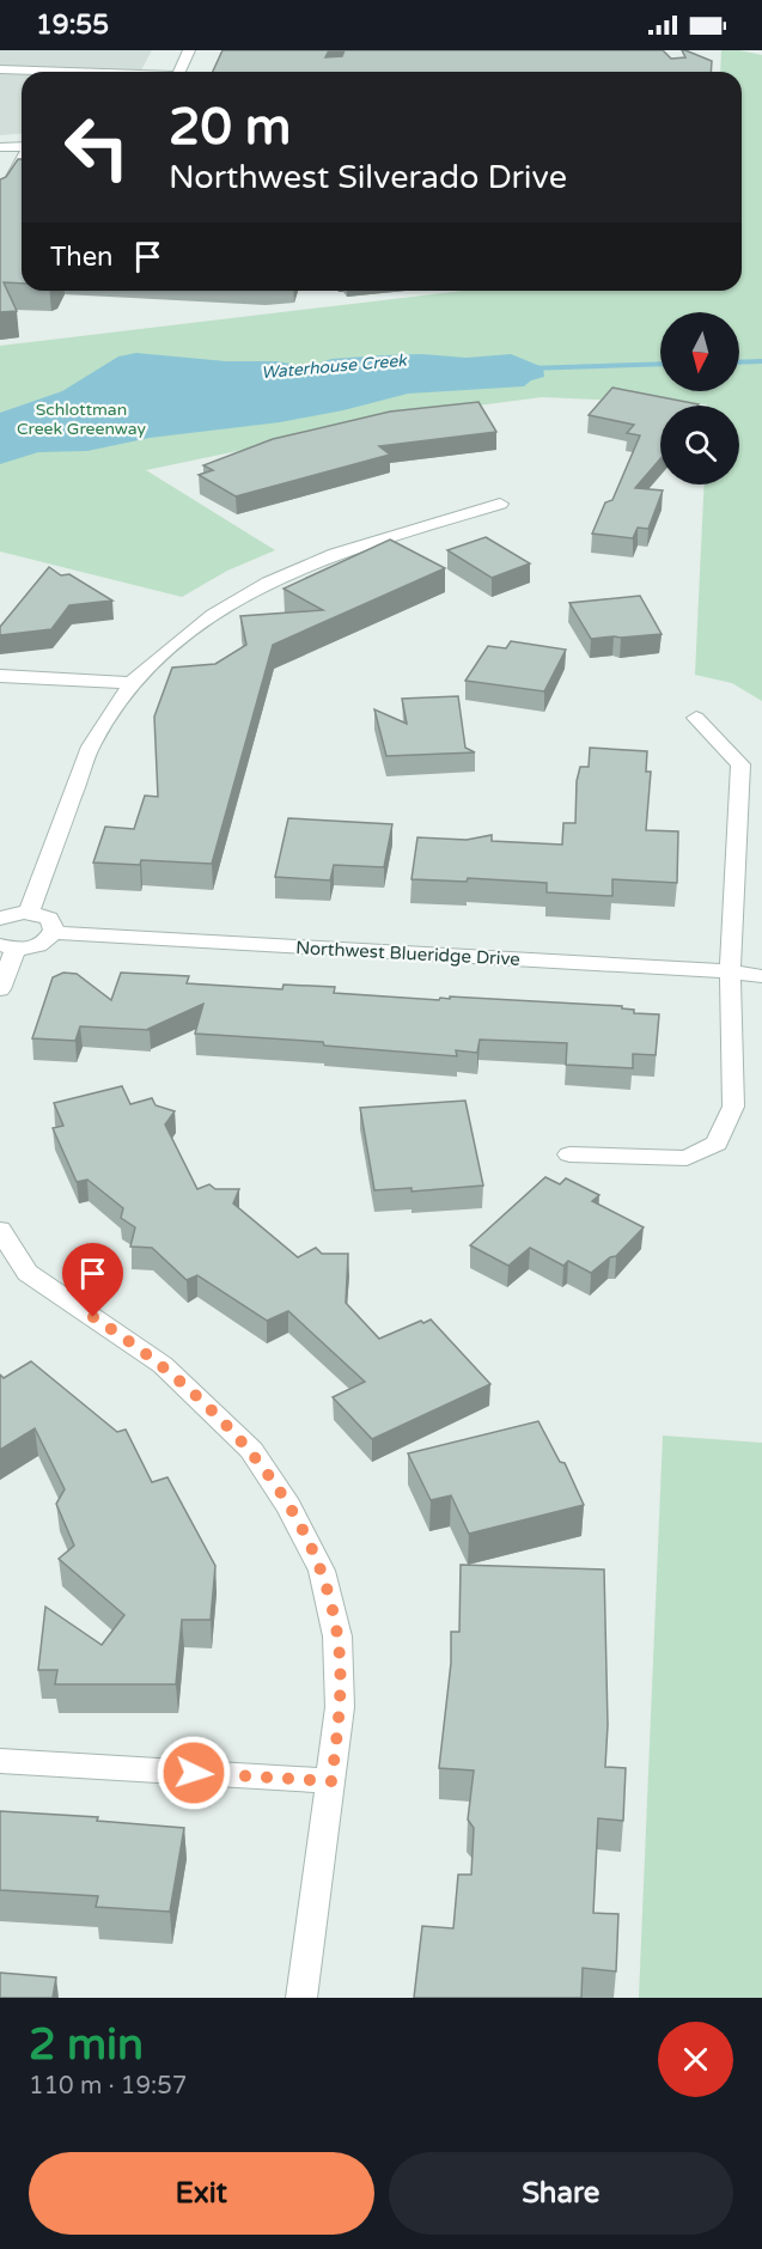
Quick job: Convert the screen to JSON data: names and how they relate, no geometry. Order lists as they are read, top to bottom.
{
  "streets": {
    "street": ["Northwest Blueridge Drive"]
  },
  "water": ["Waterhouse Creek"],
  "parks": ["Schlottman Creek Greenway"],
  "north": "bottom",
  "page": {
    "status": "19:55",
    "turn": ["20 m", "Northwest Silverado Drive"],
    "then": "Then",
    "heading": ["2 min", "110 m · 19:57"],
    "buttons": ["Exit", "Share"]
  }
}
